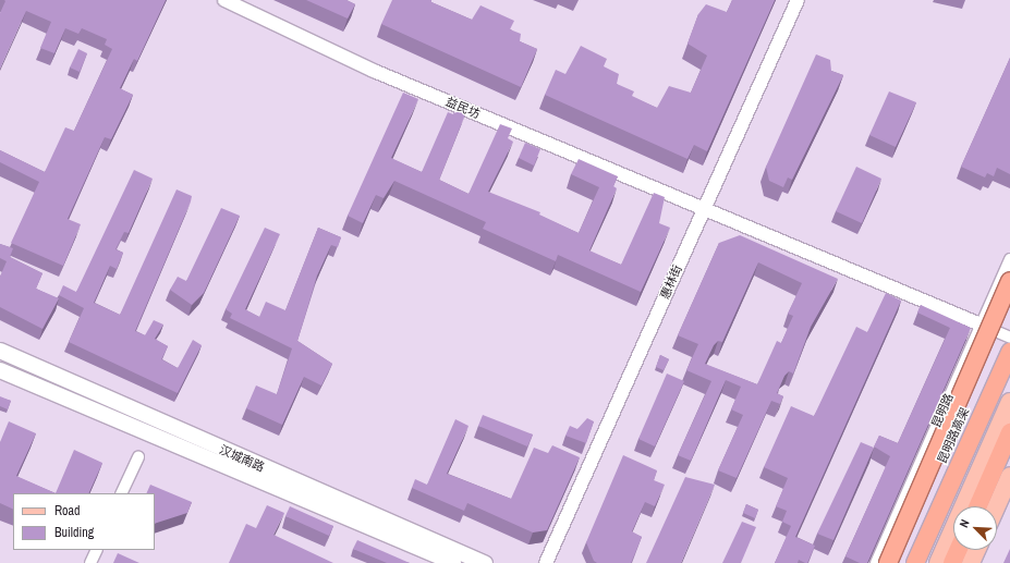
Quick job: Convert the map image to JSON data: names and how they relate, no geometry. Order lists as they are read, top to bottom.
{
  "streets": {
    "highway": ["昆明路高架"],
    "main road": ["汉城南路"],
    "street": ["益民坊", "惠林街", "昆明路"]
  },
  "crossings": [
    ["益民坊", "惠林街"],
    ["益民坊", "昆明路"]
  ],
  "legend": ["Road", "Building"],
  "north": "top left"
}
